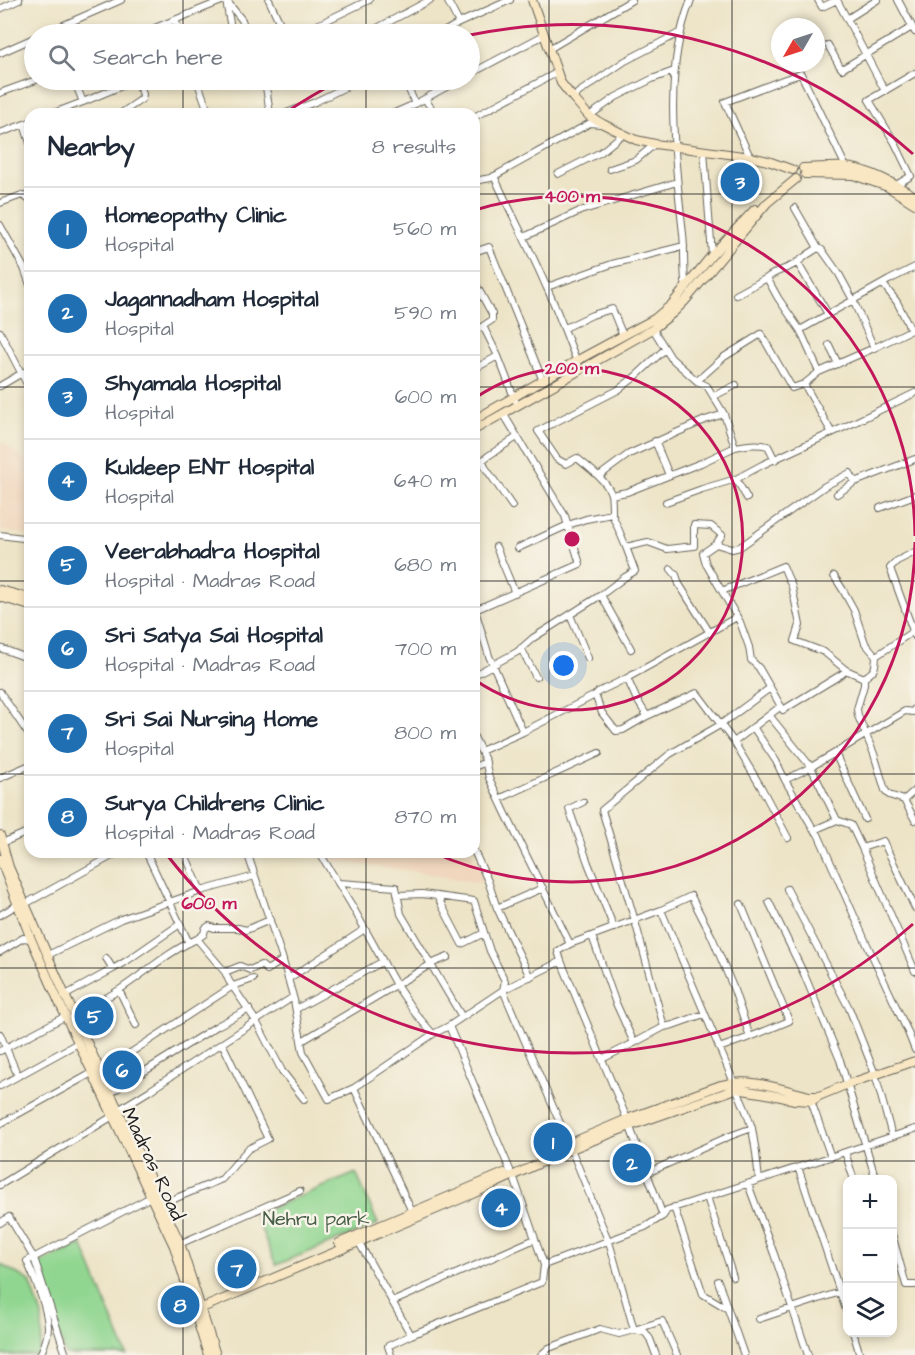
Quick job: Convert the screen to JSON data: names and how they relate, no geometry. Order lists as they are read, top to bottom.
{
  "streets": {
    "main road": ["Madras Road"]
  },
  "parks": ["Nehru park"],
  "north": "bottom left",
  "page": {
    "search": "Search here",
    "heading": ["Nearby", "8 results"],
    "pins": [
      "3",
      "5",
      "6",
      "1",
      "2",
      "4",
      "7",
      "8"
    ],
    "list": [
      {
        "mark": "1",
        "name": "Homeopathy Clinic",
        "note": "Hospital",
        "value": "560 m"
      },
      {
        "mark": "2",
        "name": "Jagannadham Hospital",
        "note": "Hospital",
        "value": "590 m"
      },
      {
        "mark": "3",
        "name": "Shyamala Hospital",
        "note": "Hospital",
        "value": "600 m"
      },
      {
        "mark": "4",
        "name": "Kuldeep ENT Hospital",
        "note": "Hospital",
        "value": "640 m"
      },
      {
        "mark": "5",
        "name": "Veerabhadra Hospital",
        "note": "Hospital · Madras Road",
        "value": "680 m"
      },
      {
        "mark": "6",
        "name": "Sri Satya Sai Hospital",
        "note": "Hospital · Madras Road",
        "value": "700 m"
      },
      {
        "mark": "7",
        "name": "Sri Sai Nursing Home",
        "note": "Hospital",
        "value": "800 m"
      },
      {
        "mark": "8",
        "name": "Surya Childrens Clinic",
        "note": "Hospital · Madras Road",
        "value": "870 m"
      }
    ],
    "map_buttons": ["+", "−"]
  },
  "rings": ["400 m", "200 m", "600 m"]
}
